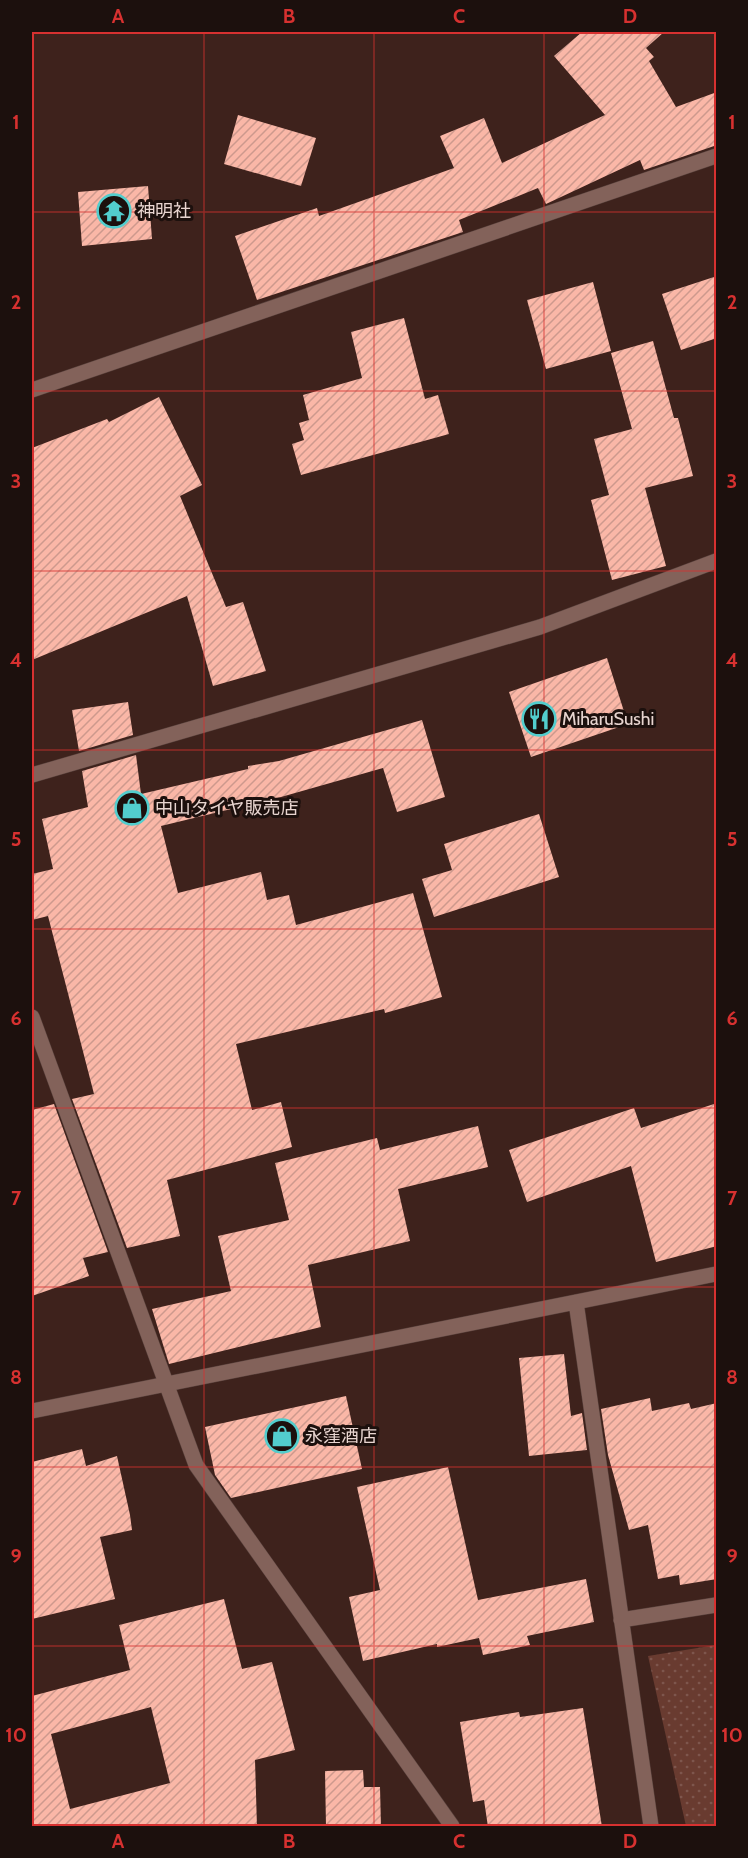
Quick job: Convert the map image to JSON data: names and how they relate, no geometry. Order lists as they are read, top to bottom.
{
  "places": {
    "temple": ["神明社"],
    "restaurant": ["MiharuSushi"],
    "shop": ["中山タイヤ販売店", "永窪酒店"]
  },
  "grid": {
    "columns": [
      "A",
      "B",
      "C",
      "D"
    ],
    "rows": [
      "1",
      "2",
      "3",
      "4",
      "5",
      "6",
      "7",
      "8",
      "9",
      "10"
    ]
  }
}
